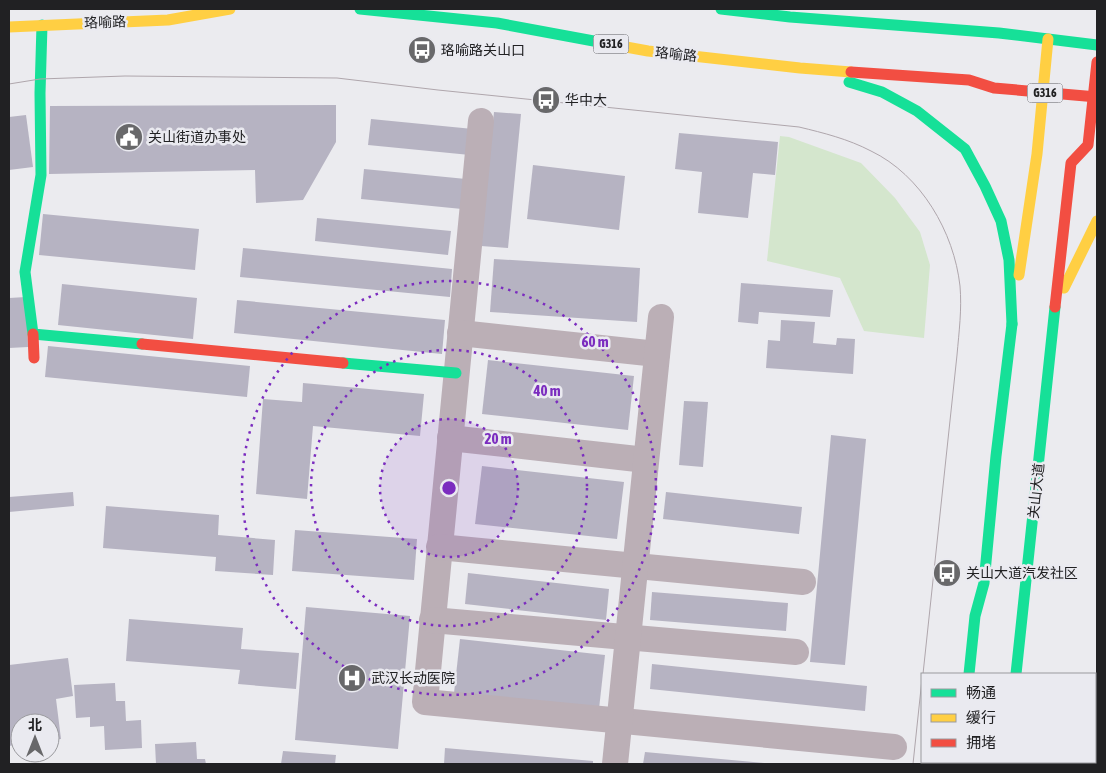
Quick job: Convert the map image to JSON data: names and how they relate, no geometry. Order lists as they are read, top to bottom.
{
  "streets": {
    "main road": ["珞喻路", "G316", "关山大道"]
  },
  "crossings": [
    ["珞喻路", "G316"],
    ["G316", "关山大道"]
  ],
  "places": {
    "bus stop": ["珞喻路关山口", "华中大", "关山大道汽发社区"],
    "public building": ["关山街道办事处"],
    "hospital": ["武汉长动医院"]
  },
  "legend": ["畅通", "缓行", "拥堵"],
  "north": "top",
  "rings": ["60 m", "40 m", "20 m"]
}
